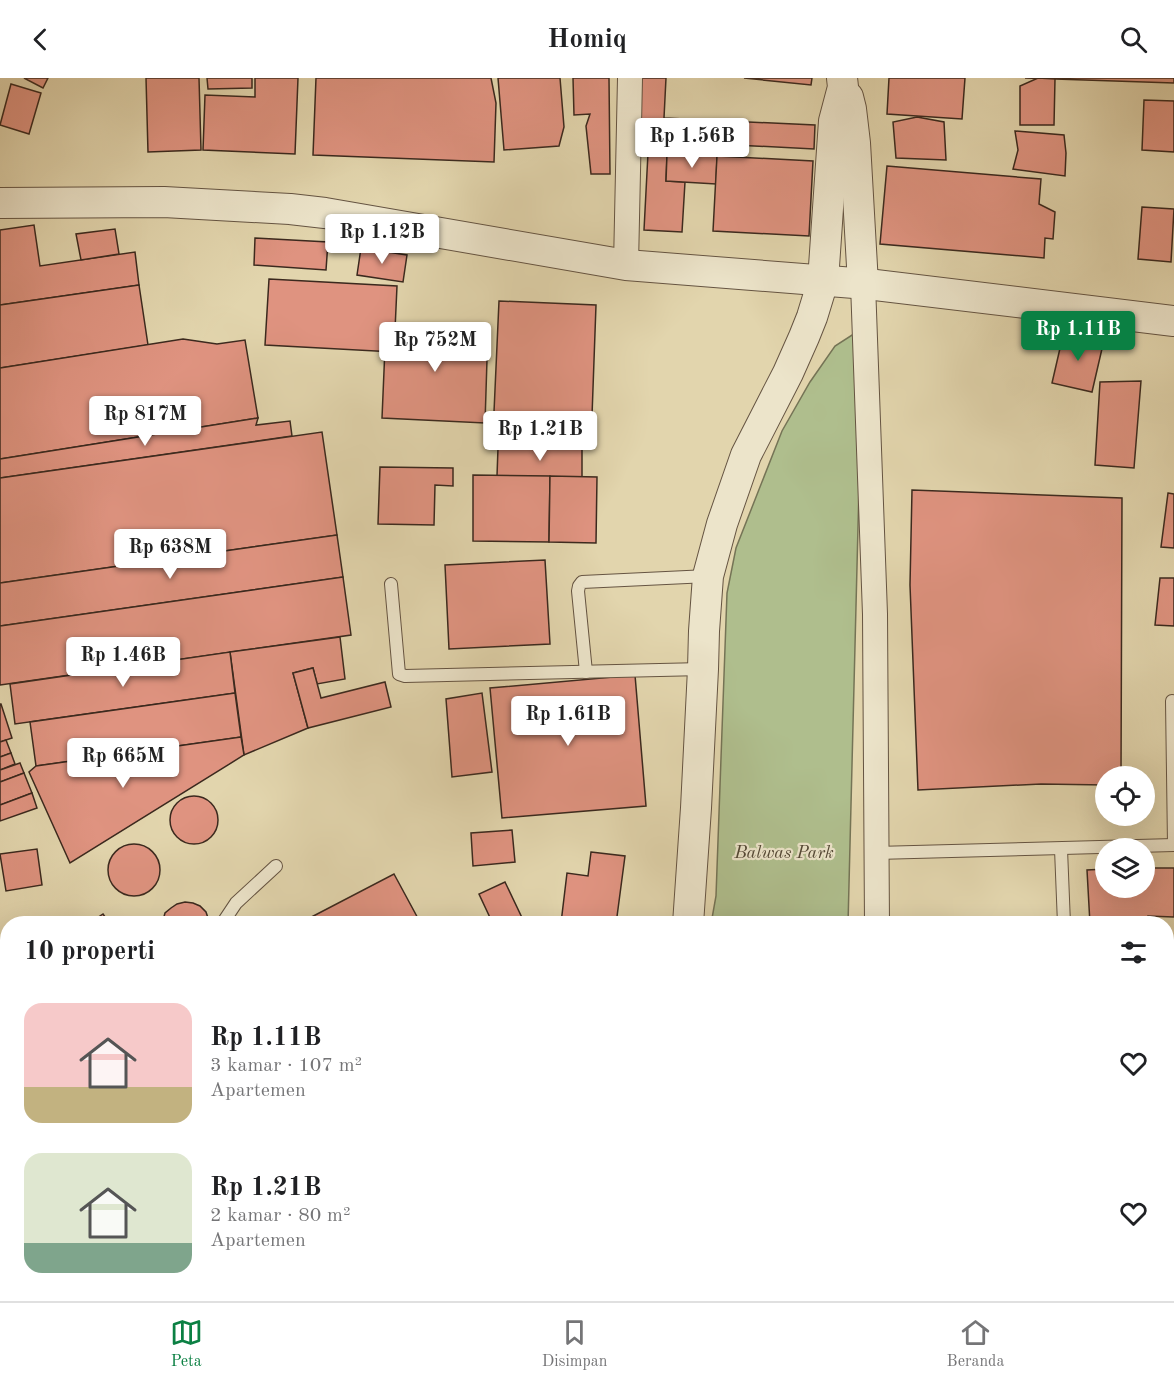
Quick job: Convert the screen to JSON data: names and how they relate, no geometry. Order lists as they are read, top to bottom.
{
  "parks": ["Balwas Park"],
  "page": {
    "header": "Homiq",
    "price": [
      "Rp 1.56B",
      "Rp 1.12B",
      "Rp 1.11B",
      "Rp 752M",
      "Rp 817M",
      "Rp 1.21B",
      "Rp 638M",
      "Rp 1.46B",
      "Rp 1.61B",
      "Rp 665M"
    ],
    "heading": "10 properti",
    "list": [
      {
        "name": "Rp 1.11B",
        "note": "3 kamar · 107 m² · Apartemen"
      },
      {
        "name": "Rp 1.21B",
        "note": "2 kamar · 80 m² · Apartemen"
      }
    ],
    "tabs": ["Peta", "Disimpan", "Beranda"]
  }
}
